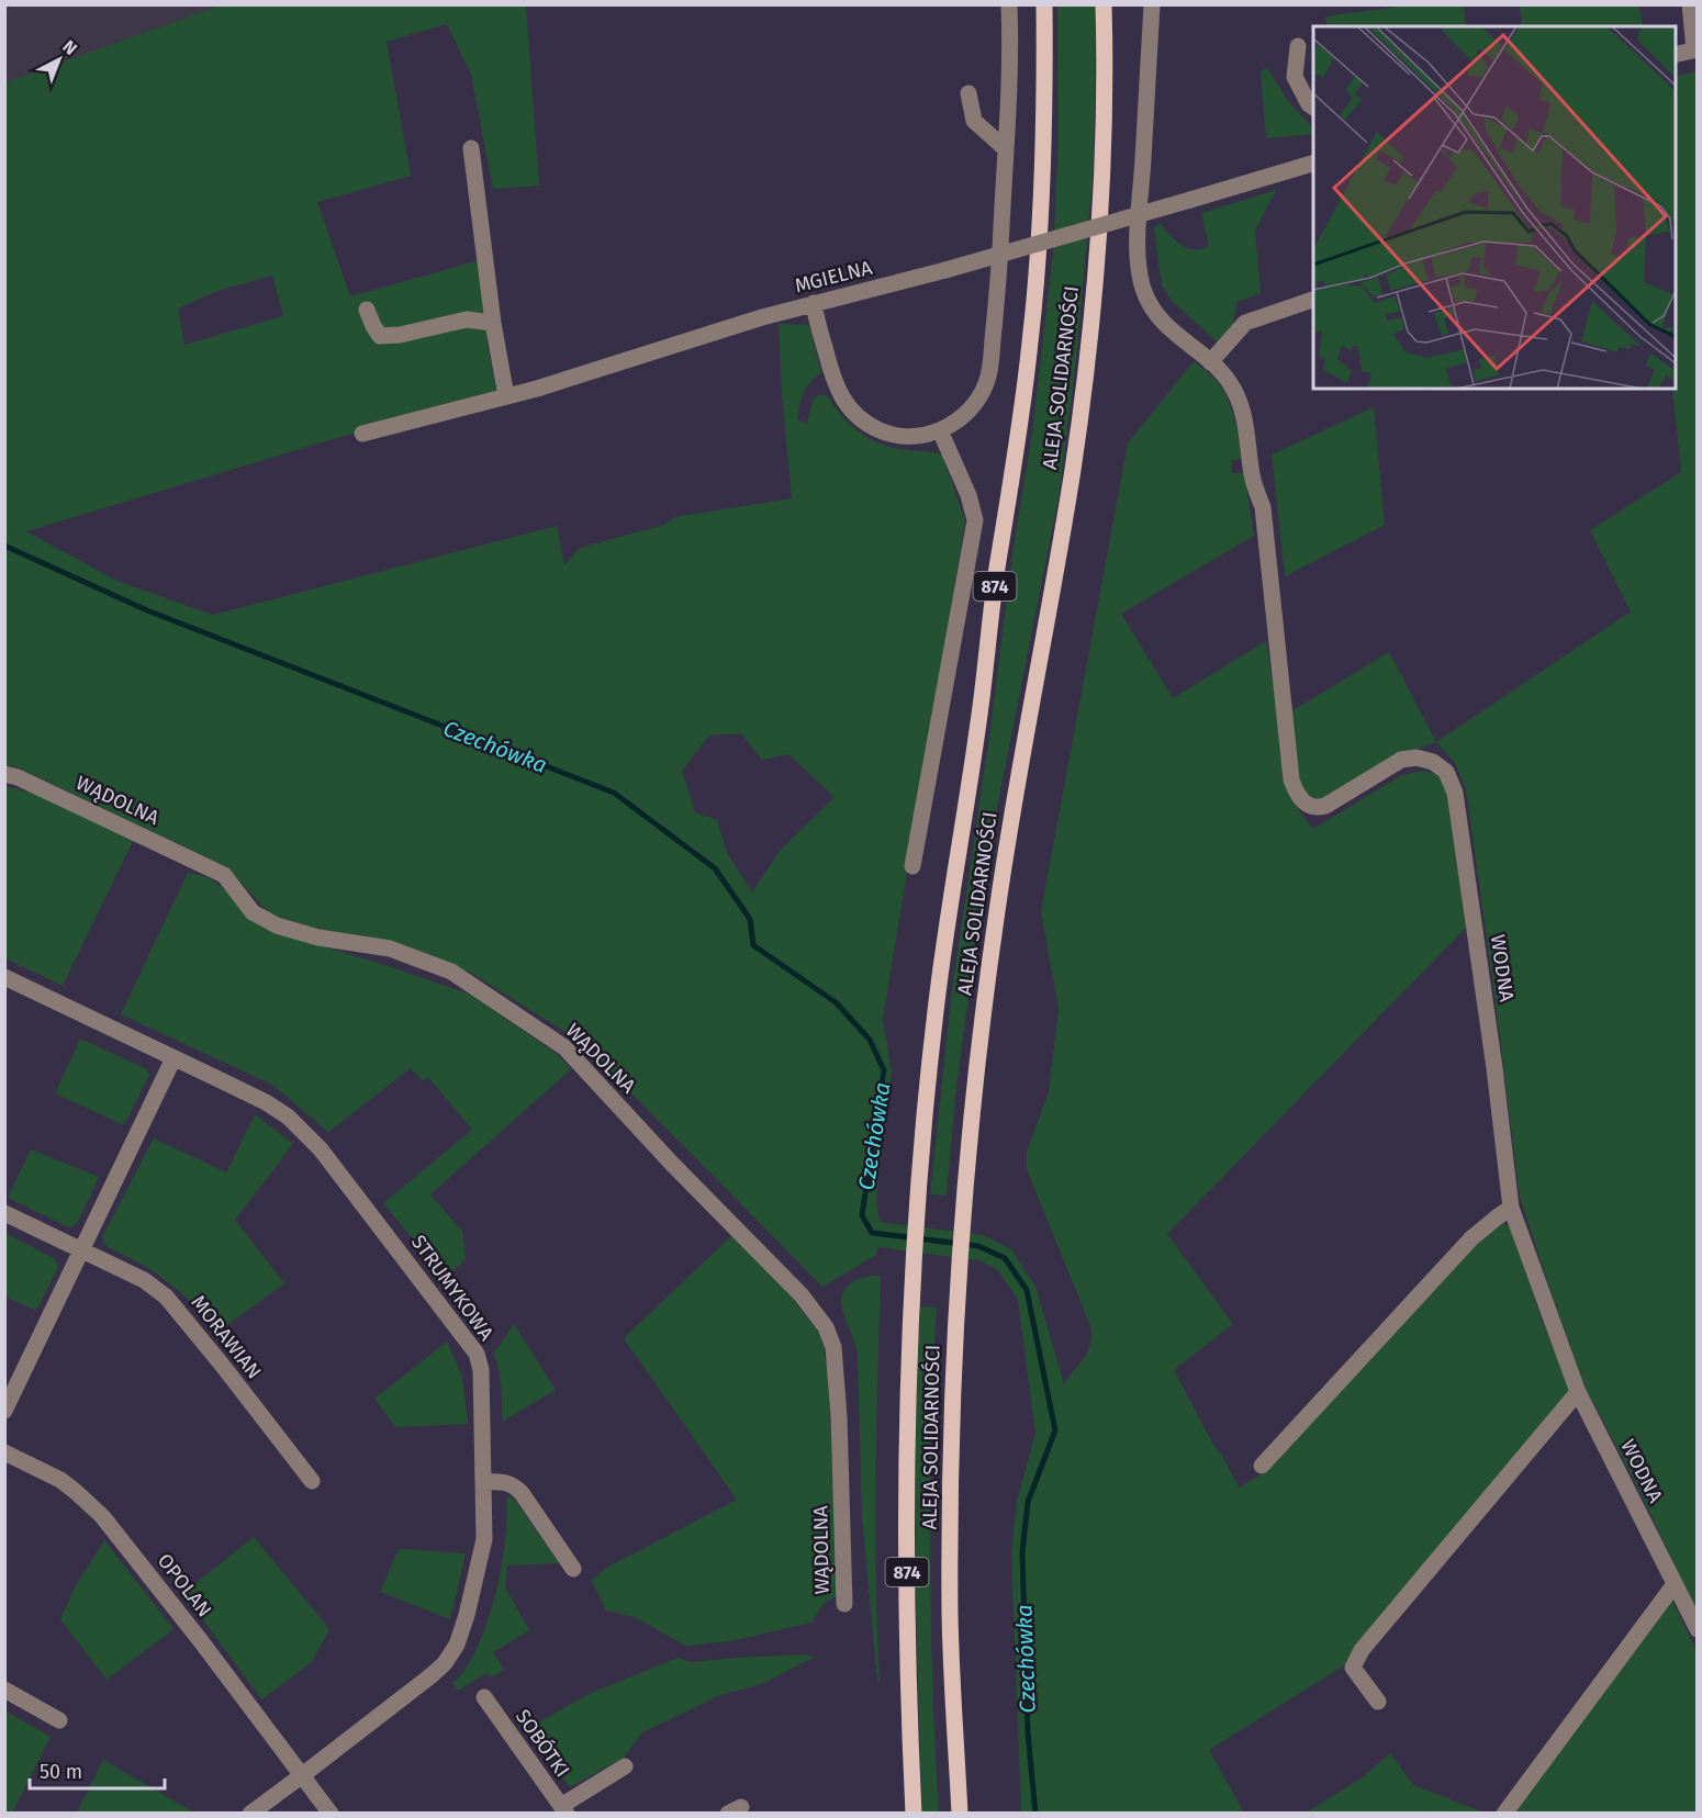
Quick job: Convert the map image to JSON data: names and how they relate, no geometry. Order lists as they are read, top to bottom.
{
  "streets": {
    "main road": ["ALEJA SOLIDARNOŚCI", "874"],
    "street": [
      "MGIELNA",
      "WĄDOLNA",
      "WODNA",
      "STRUMYKOWA",
      "MORAWIAN",
      "OPOLAN",
      "SOBÓTKI"
    ]
  },
  "crossings": [
    ["STRUMYKOWA", "OPOLAN"]
  ],
  "water": ["Czechówka"],
  "scale_bar": "50 m",
  "north": "top right"
}
